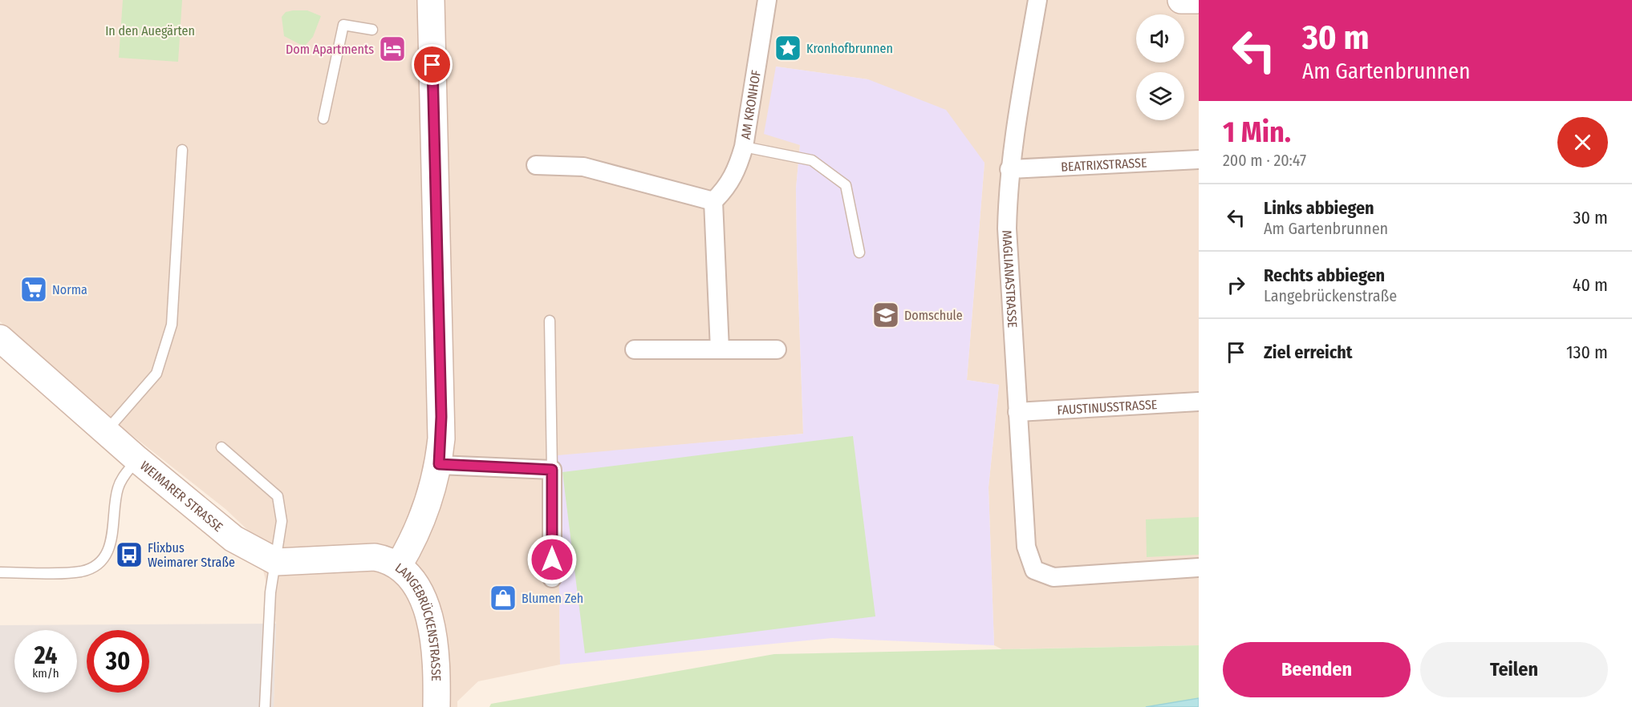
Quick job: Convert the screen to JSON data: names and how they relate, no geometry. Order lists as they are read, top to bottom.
{
  "streets": {
    "main road": ["WEIMARER STRASSE", "LANGEBRÜCKENSTRASSE"],
    "street": [
      "AM KRONHOF",
      "BEATRIXSTRASSE",
      "MAGLIANASTRASSE",
      "FAUSTINUSSTRASSE"
    ]
  },
  "crossings": [
    ["BEATRIXSTRASSE", "MAGLIANASTRASSE"],
    ["MAGLIANASTRASSE", "FAUSTINUSSTRASSE"]
  ],
  "parks": ["In den Auegärten"],
  "places": {
    "place": ["Kronhofbrunnen"],
    "hotel": ["Dom Apartments"],
    "supermarket": ["Norma"],
    "school or university": ["Domschule"],
    "bus stop": ["Flixbus Weimarer Straße"],
    "shop": ["Blumen Zeh"]
  },
  "page": {
    "turn": ["30 m", "Am Gartenbrunnen"],
    "heading": ["1 Min.", "200 m · 20:47"],
    "list": [
      {
        "name": "Links abbiegen",
        "note": "Am Gartenbrunnen",
        "value": "30 m"
      },
      {
        "name": "Rechts abbiegen",
        "note": "Langebrückenstraße",
        "value": "40 m"
      },
      {
        "name": "Ziel erreicht",
        "value": "130 m"
      }
    ],
    "speed": "24 km/h",
    "limit": "30",
    "buttons": ["Beenden", "Teilen"]
  }
}
